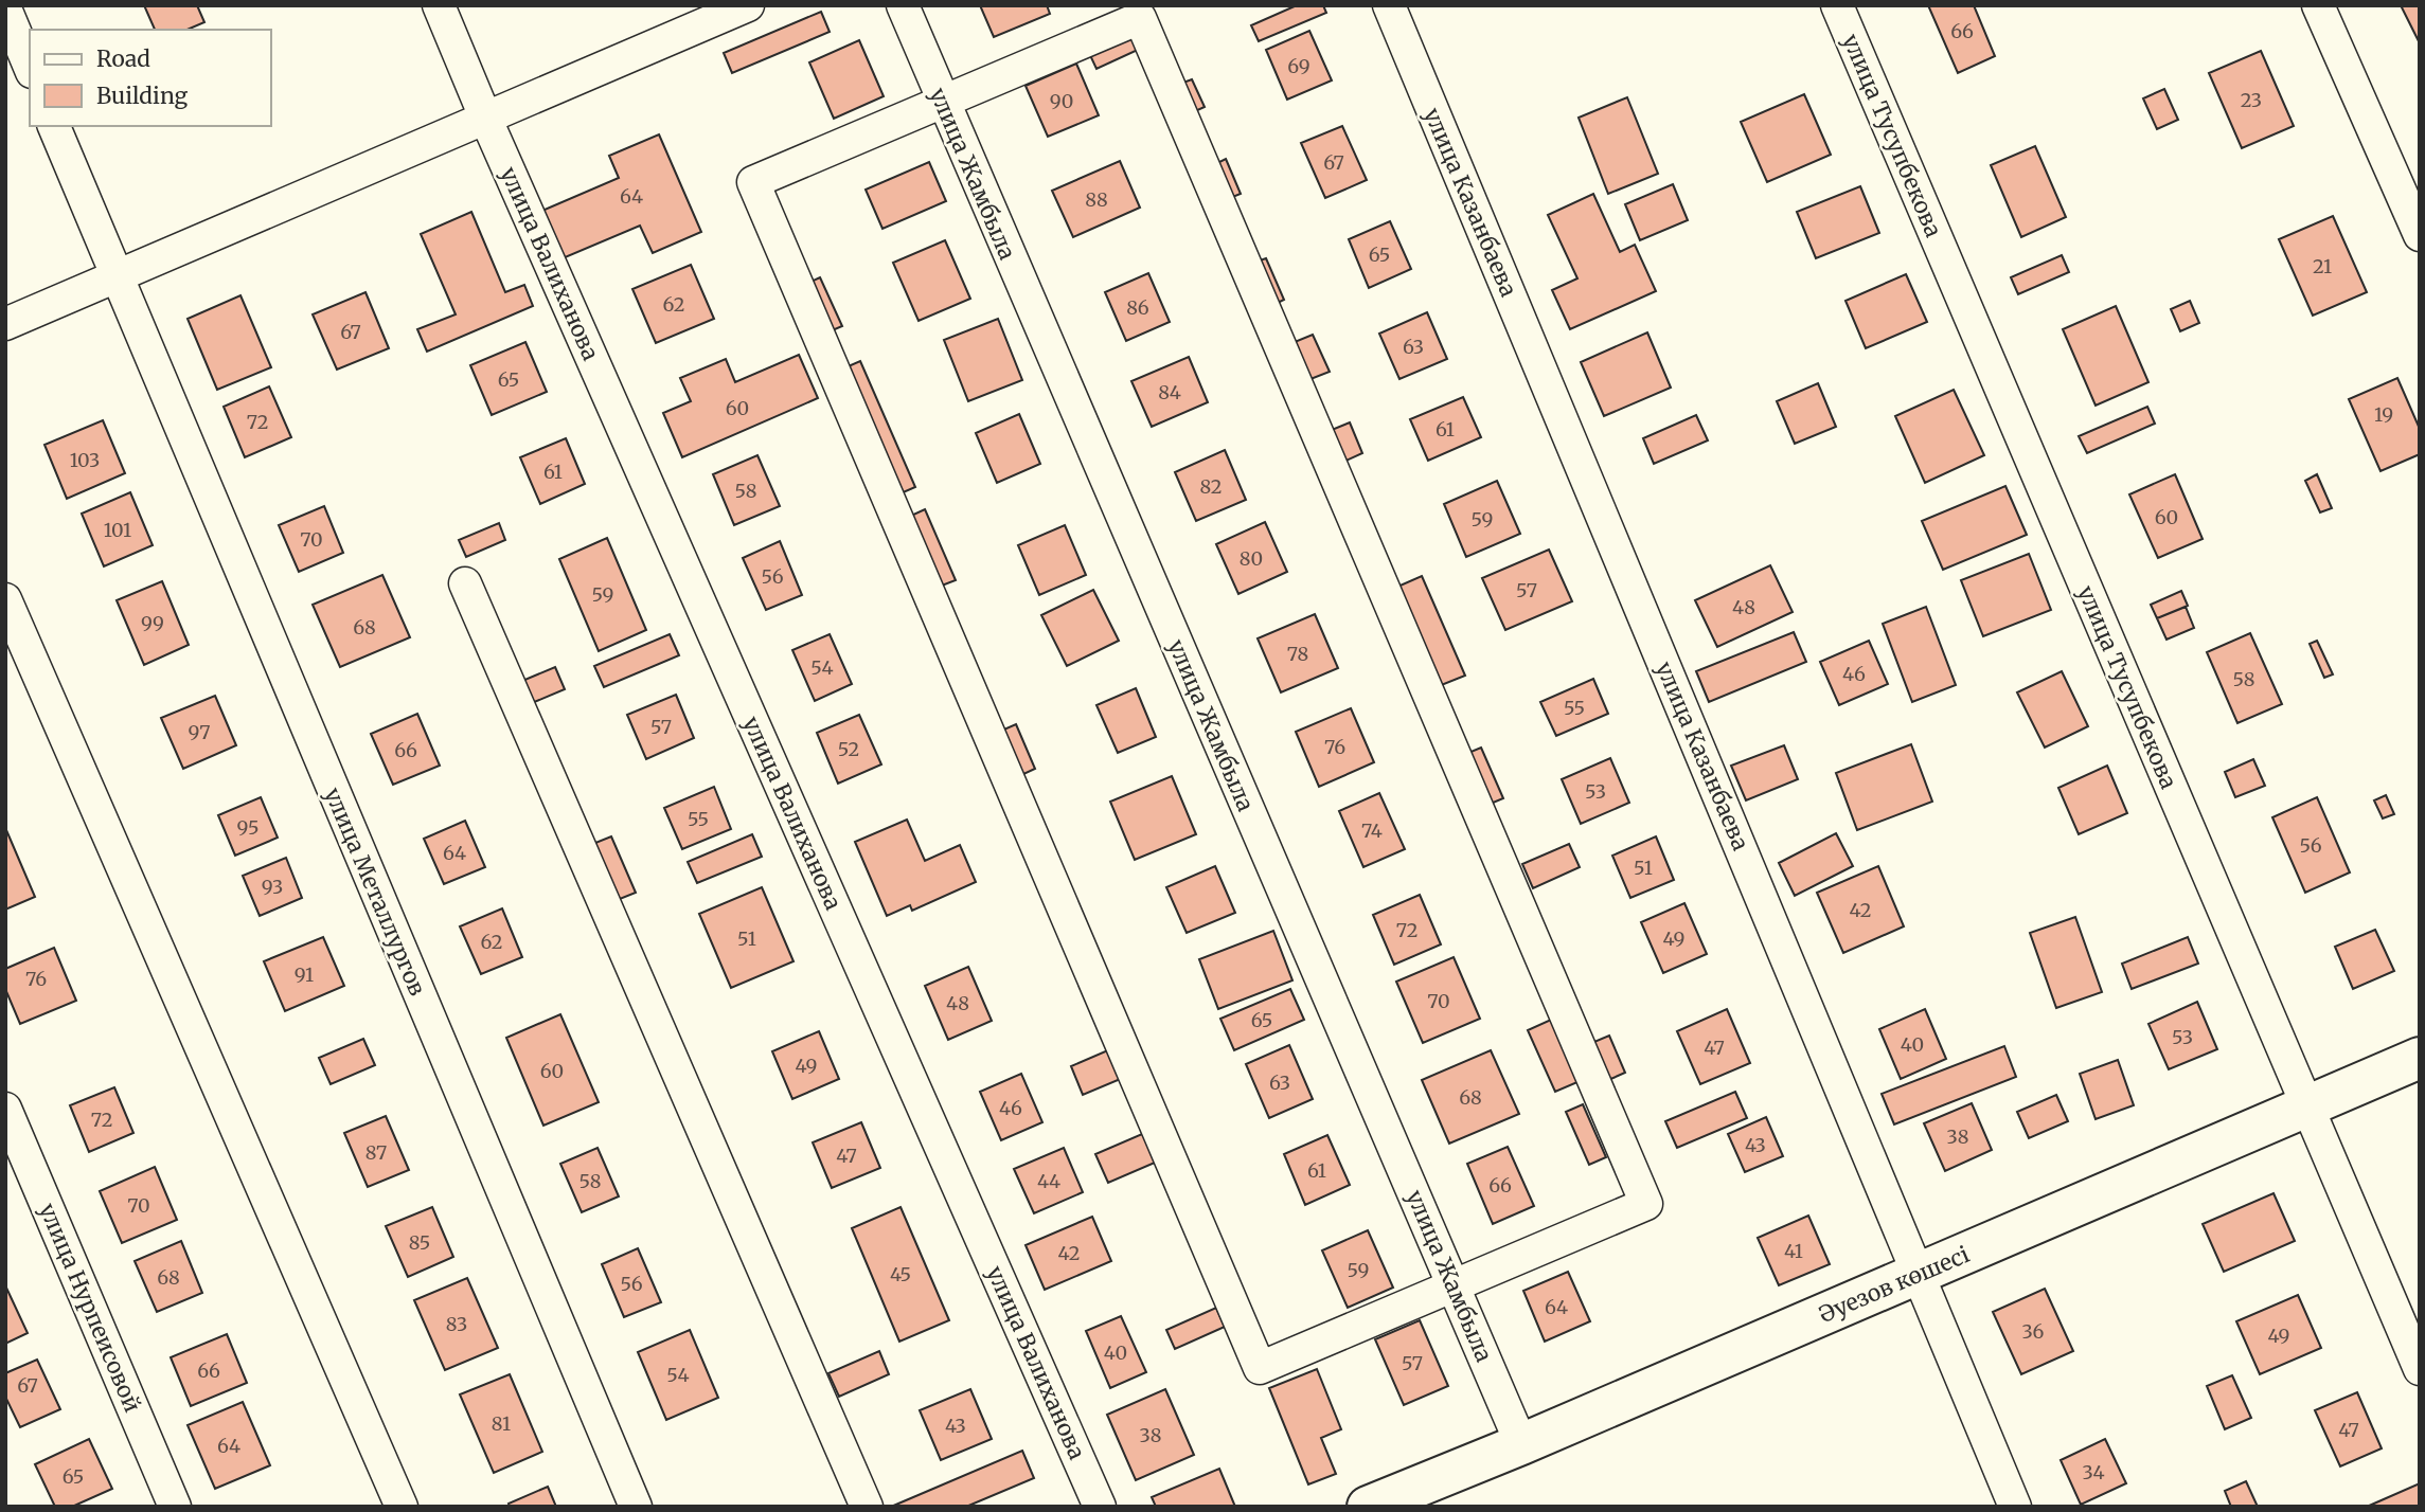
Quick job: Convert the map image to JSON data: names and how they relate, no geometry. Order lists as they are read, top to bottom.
{
  "streets": {
    "main road": ["Әуезов көшесі"],
    "street": [
      "улица Тусупбекова",
      "улица Жамбыла",
      "улица Казанбаева",
      "улица Валиханова",
      "улица Металлургов",
      "улица Нурпеисовой"
    ]
  },
  "crossings": [
    ["улица Тусупбекова", "Әуезов көшесі"],
    ["улица Жамбыла", "Әуезов көшесі"],
    ["улица Казанбаева", "Әуезов көшесі"]
  ],
  "house_numbers": [
    "66",
    "69",
    "23",
    "90",
    "67",
    "64",
    "88",
    "65",
    "21",
    "62",
    "86",
    "67",
    "63",
    "65",
    "84",
    "60",
    "19",
    "72",
    "61",
    "103",
    "61",
    "82",
    "58",
    "60",
    "59",
    "101",
    "70",
    "80",
    "56",
    "57",
    "59",
    "48",
    "99",
    "68",
    "78",
    "54",
    "46",
    "58",
    "55",
    "57",
    "97",
    "76",
    "52",
    "66",
    "53",
    "55",
    "95",
    "74",
    "56",
    "64",
    "51",
    "93",
    "42",
    "72",
    "51",
    "49",
    "62",
    "91",
    "76",
    "70",
    "48",
    "65",
    "53",
    "40",
    "47",
    "49",
    "60",
    "63",
    "68",
    "46",
    "72",
    "38",
    "43",
    "87",
    "47",
    "61",
    "58",
    "44",
    "66",
    "70",
    "85",
    "41",
    "42",
    "59",
    "45",
    "68",
    "56",
    "64",
    "83",
    "36",
    "49",
    "40",
    "57",
    "66",
    "54",
    "67",
    "81",
    "43",
    "47",
    "38",
    "64",
    "34",
    "65"
  ],
  "legend": ["Road", "Building"]
}
